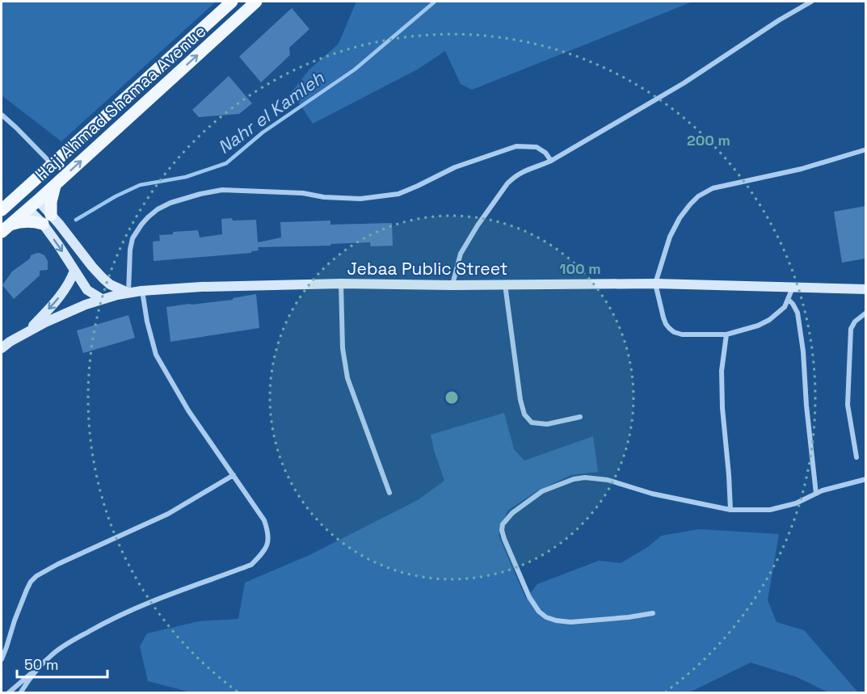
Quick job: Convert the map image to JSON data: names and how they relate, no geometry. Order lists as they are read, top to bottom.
{
  "streets": {
    "main road": ["Hajj Ahmad Shamaa Avenue", "Jebaa Public Street"]
  },
  "water": ["Nahr el Kamleh"],
  "scale_bar": "50 m",
  "rings": ["200 m", "100 m"]
}
